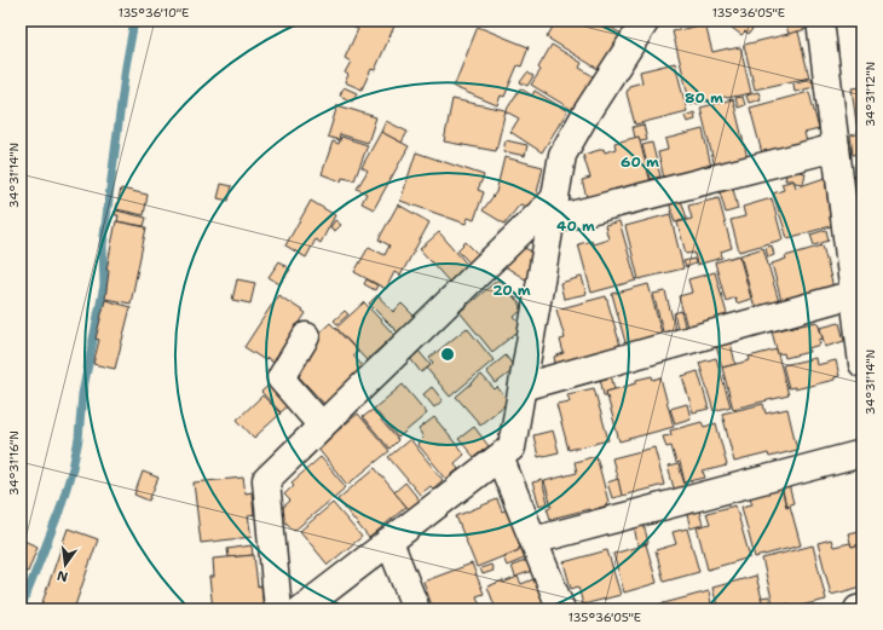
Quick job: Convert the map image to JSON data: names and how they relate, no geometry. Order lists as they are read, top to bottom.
{
  "north": "bottom",
  "coordinates": [
    "135°36'10\"E",
    "135°36'05\"E",
    "34°31'12\"N",
    "34°31'14\"N",
    "34°31'16\"N"
  ],
  "rings": [
    "80 m",
    "60 m",
    "40 m",
    "20 m"
  ]
}
